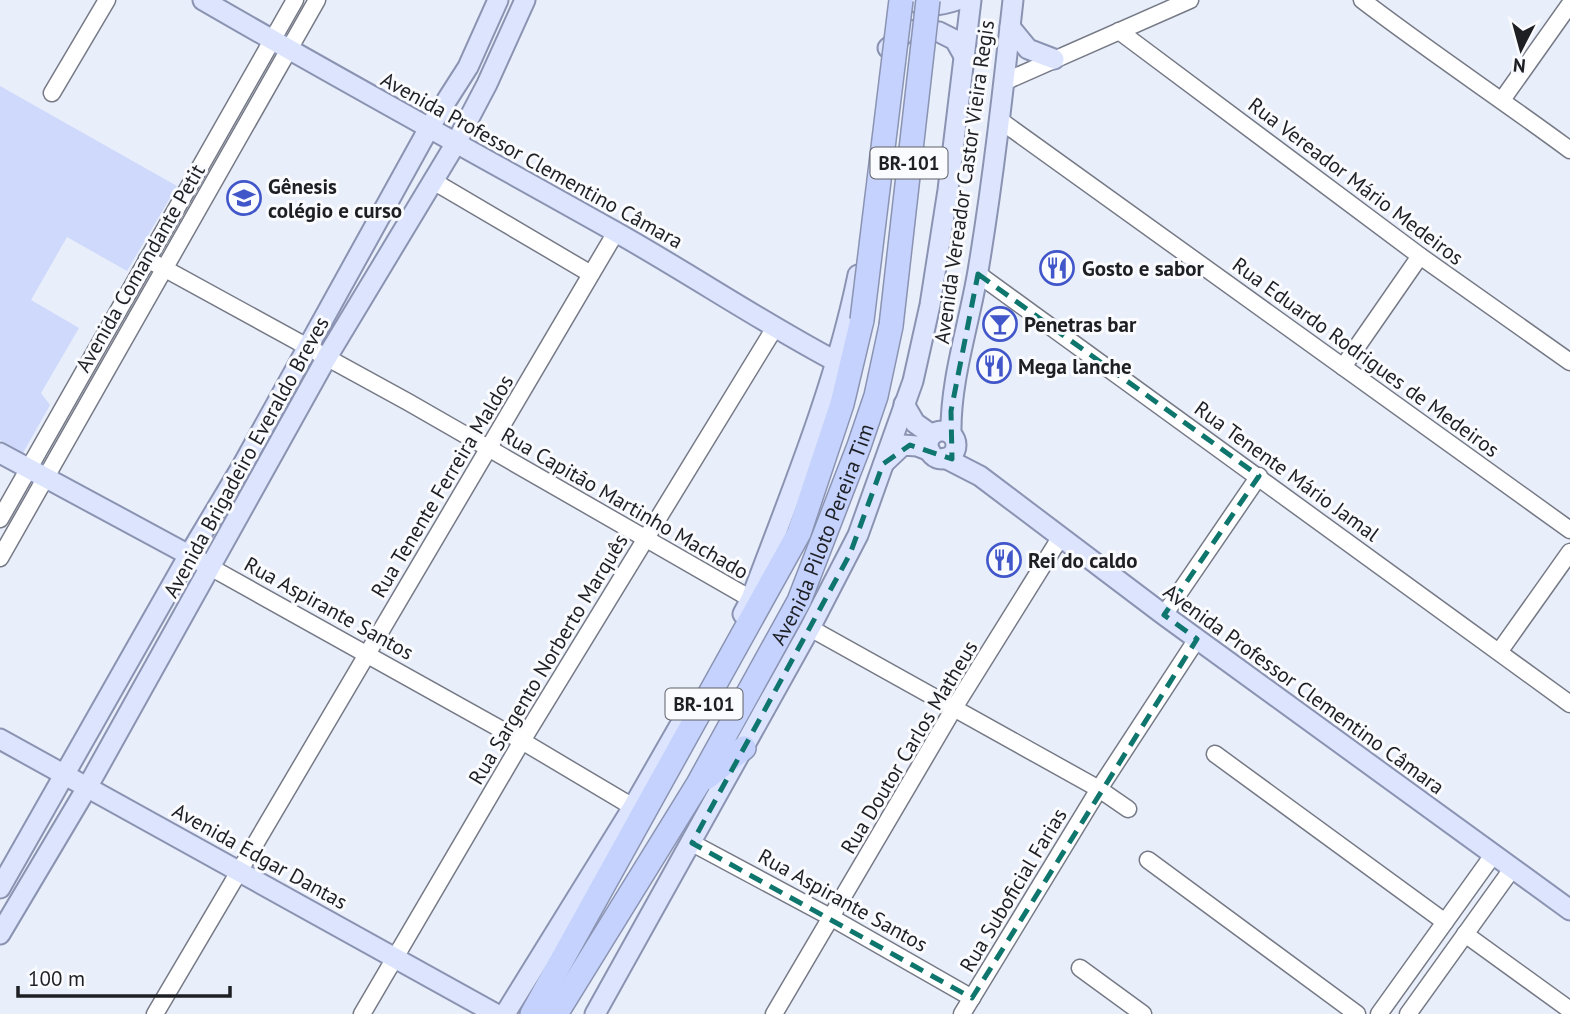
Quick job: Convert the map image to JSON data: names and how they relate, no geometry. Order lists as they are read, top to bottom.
{
  "streets": {
    "highway": ["BR-101", "Avenida Piloto Pereira Tim"],
    "main road": [
      "Avenida Professor Clementino Câmara",
      "Avenida Vereador Castor Vieira Regis",
      "Avenida Brigadeiro Everaldo Breves",
      "Rua Aspirante Santos",
      "Avenida Edgar Dantas"
    ],
    "street": [
      "Rua Vereador Mário Medeiros",
      "Avenida Comandante Petit",
      "Rua Eduardo Rodrigues de Medeiros",
      "Rua Tenente Mário Jamal",
      "Rua Tenente Ferreira Maldos",
      "Rua Capitão Martinho Machado",
      "Rua Sargento Norberto Marquês",
      "Rua Doutor Carlos Matheus",
      "Rua Suboficial Farias"
    ]
  },
  "crossings": [
    ["Avenida Professor Clementino Câmara", "Avenida Vereador Castor Vieira Regis"],
    ["Avenida Professor Clementino Câmara", "Avenida Comandante Petit"],
    ["Avenida Professor Clementino Câmara", "Avenida Brigadeiro Everaldo Breves"],
    ["Avenida Professor Clementino Câmara", "Rua Tenente Ferreira Maldos"],
    ["Avenida Professor Clementino Câmara", "Rua Sargento Norberto Marquês"],
    ["Avenida Professor Clementino Câmara", "Rua Doutor Carlos Matheus"],
    ["Avenida Professor Clementino Câmara", "Rua Suboficial Farias"],
    ["Avenida Vereador Castor Vieira Regis", "Rua Eduardo Rodrigues de Medeiros"],
    ["Avenida Vereador Castor Vieira Regis", "Rua Tenente Mário Jamal"],
    ["Avenida Comandante Petit", "Rua Capitão Martinho Machado"],
    ["Avenida Comandante Petit", "Rua Aspirante Santos"],
    ["Avenida Brigadeiro Everaldo Breves", "Rua Capitão Martinho Machado"],
    ["Avenida Brigadeiro Everaldo Breves", "Rua Aspirante Santos"],
    ["Avenida Brigadeiro Everaldo Breves", "Avenida Edgar Dantas"],
    ["Rua Tenente Ferreira Maldos", "Rua Capitão Martinho Machado"],
    ["Rua Tenente Ferreira Maldos", "Rua Aspirante Santos"],
    ["Rua Tenente Ferreira Maldos", "Avenida Edgar Dantas"],
    ["Rua Capitão Martinho Machado", "Rua Sargento Norberto Marquês"],
    ["Rua Aspirante Santos", "Rua Sargento Norberto Marquês"],
    ["Rua Aspirante Santos", "Rua Doutor Carlos Matheus"],
    ["Rua Aspirante Santos", "Rua Suboficial Farias"],
    ["Rua Sargento Norberto Marquês", "Avenida Edgar Dantas"]
  ],
  "places": {
    "school or university": ["Gênesis colégio e curso"],
    "restaurant": ["Gosto e sabor", "Mega lanche", "Rei do caldo"],
    "bar": ["Penetras bar"]
  },
  "scale_bar": "100 m",
  "north": "bottom"
}
